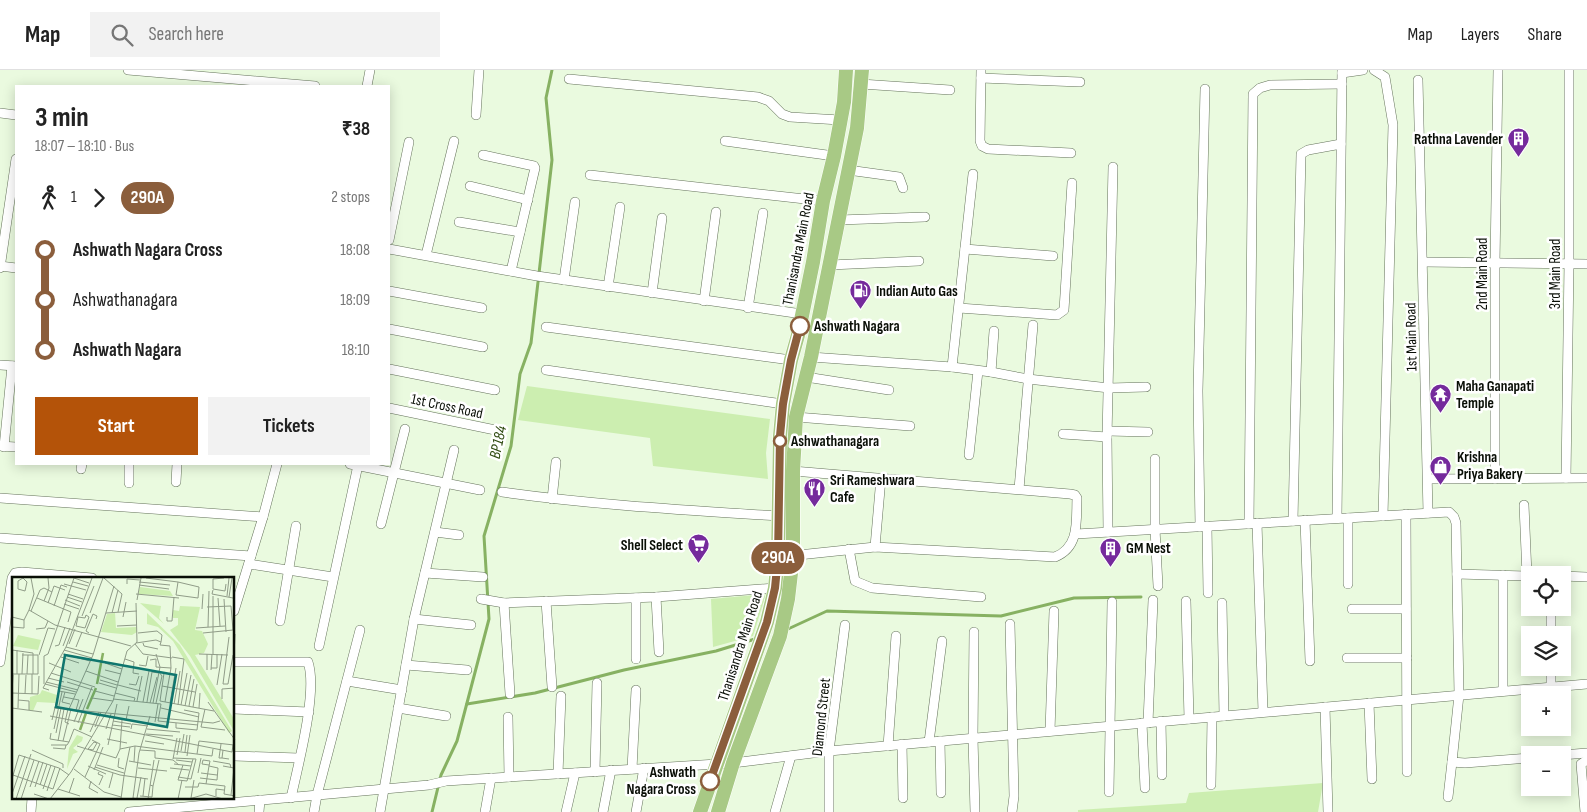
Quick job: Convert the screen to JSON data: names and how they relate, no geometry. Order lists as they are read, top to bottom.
{
  "streets": {
    "main road": ["Thanisandra Main Road"],
    "street": [
      "2nd Main Road",
      "3rd Main Road",
      "1st Main Road",
      "1st Cross Road",
      "Diamond Street"
    ]
  },
  "water": ["BP184"],
  "places": {
    "building": ["Rathna Lavender", "GM Nest"],
    "fuel station": ["Indian Auto Gas"],
    "other": ["Ashwath Nagara", "Ashwathanagara", "Ashwath Nagara Cross"],
    "temple": ["Maha Ganapati Temple"],
    "shop": ["Krishna Priya Bakery"],
    "restaurant": ["Sri Rameshwara Cafe"],
    "supermarket": ["Shell Select"]
  },
  "lines": ["bus line 290A"],
  "page": {
    "header": "Map",
    "search": "Search here",
    "nav": ["Map", "Layers", "Share"],
    "on_map": "290A",
    "heading": ["3 min", "18:07 – 18:10 · Bus", "₹38"],
    "legs": ["1", "290A", "2 stops"],
    "list": [
      {
        "name": "Ashwath Nagara Cross",
        "value": "18:08"
      },
      {
        "name": "Ashwathanagara",
        "value": "18:09"
      },
      {
        "name": "Ashwath Nagara",
        "value": "18:10"
      }
    ],
    "buttons": ["Start", "Tickets"],
    "map_buttons": ["+", "−"]
  }
}
